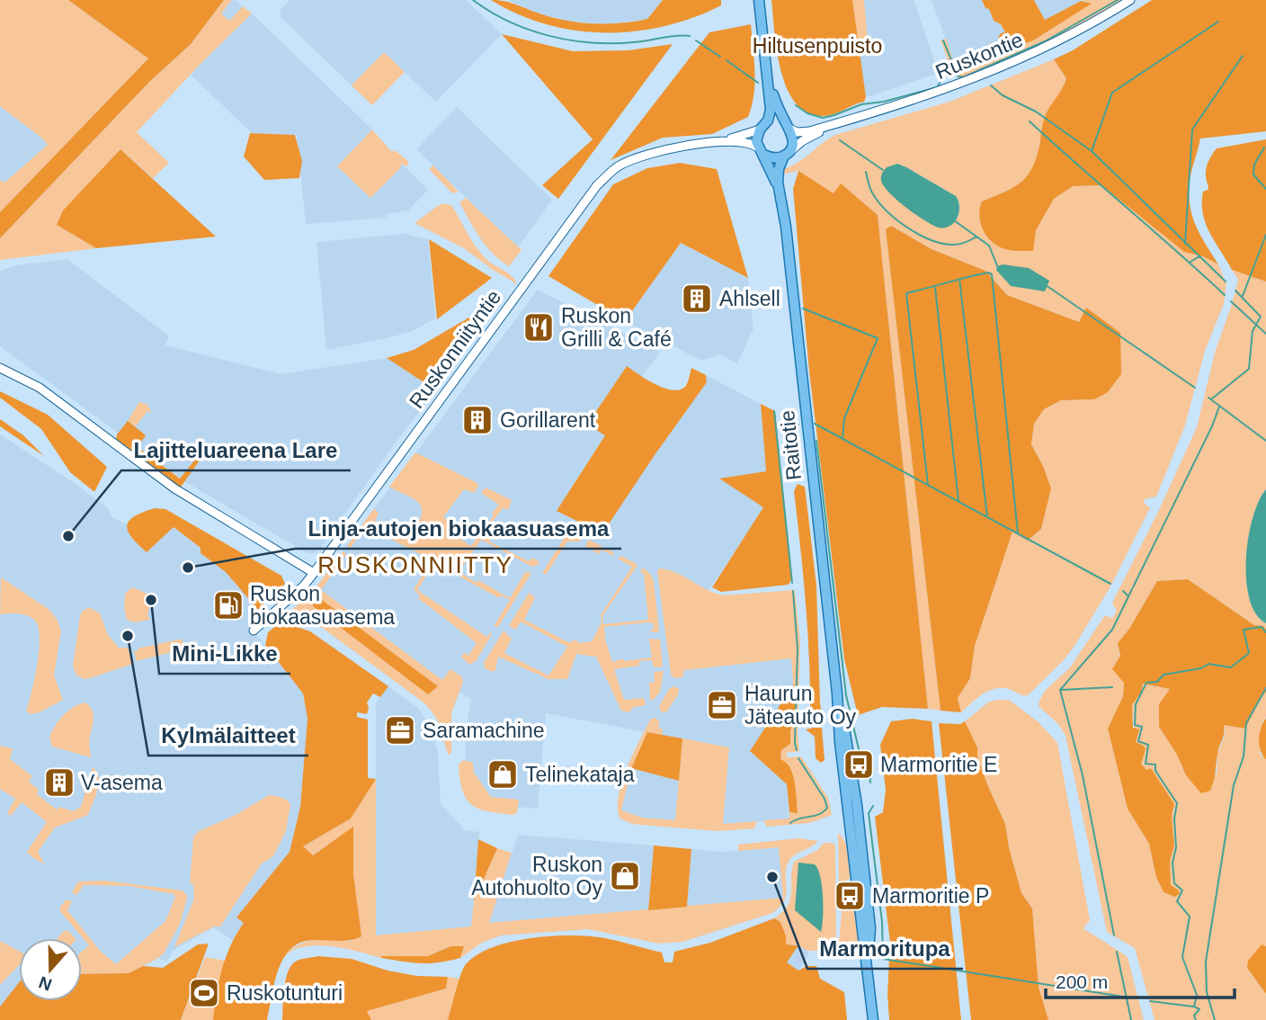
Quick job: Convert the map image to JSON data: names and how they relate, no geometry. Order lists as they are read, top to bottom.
{
  "streets": {
    "main road": ["Raitotie"],
    "street": ["Ruskontie", "Ruskonniityntie"]
  },
  "crossings": [
    ["Ruskontie", "Ruskonniityntie"],
    ["Ruskontie", "Raitotie"],
    ["Ruskonniityntie", "Raitotie"]
  ],
  "districts": ["RUSKONNIITTY"],
  "parks": ["Hiltusenpuisto"],
  "places": {
    "building": ["Ahlsell", "Gorillarent", "V-asema"],
    "restaurant": ["Ruskon Grilli & Café"],
    "other": [
      "Lajitteluareena Lare",
      "Linja-autojen biokaasuasema",
      "Mini-Likke",
      "Kylmälaitteet",
      "Marmoritupa"
    ],
    "fuel station": ["Ruskon biokaasuasema"],
    "office": ["Haurun Jäteauto Oy", "Saramachine"],
    "bus stop": ["Marmoritie E", "Marmoritie P"],
    "shop": ["Telinekataja", "Ruskon Autohuolto Oy"],
    "sports": ["Ruskotunturi"]
  },
  "scale_bar": "200 m",
  "north": "bottom"
}
